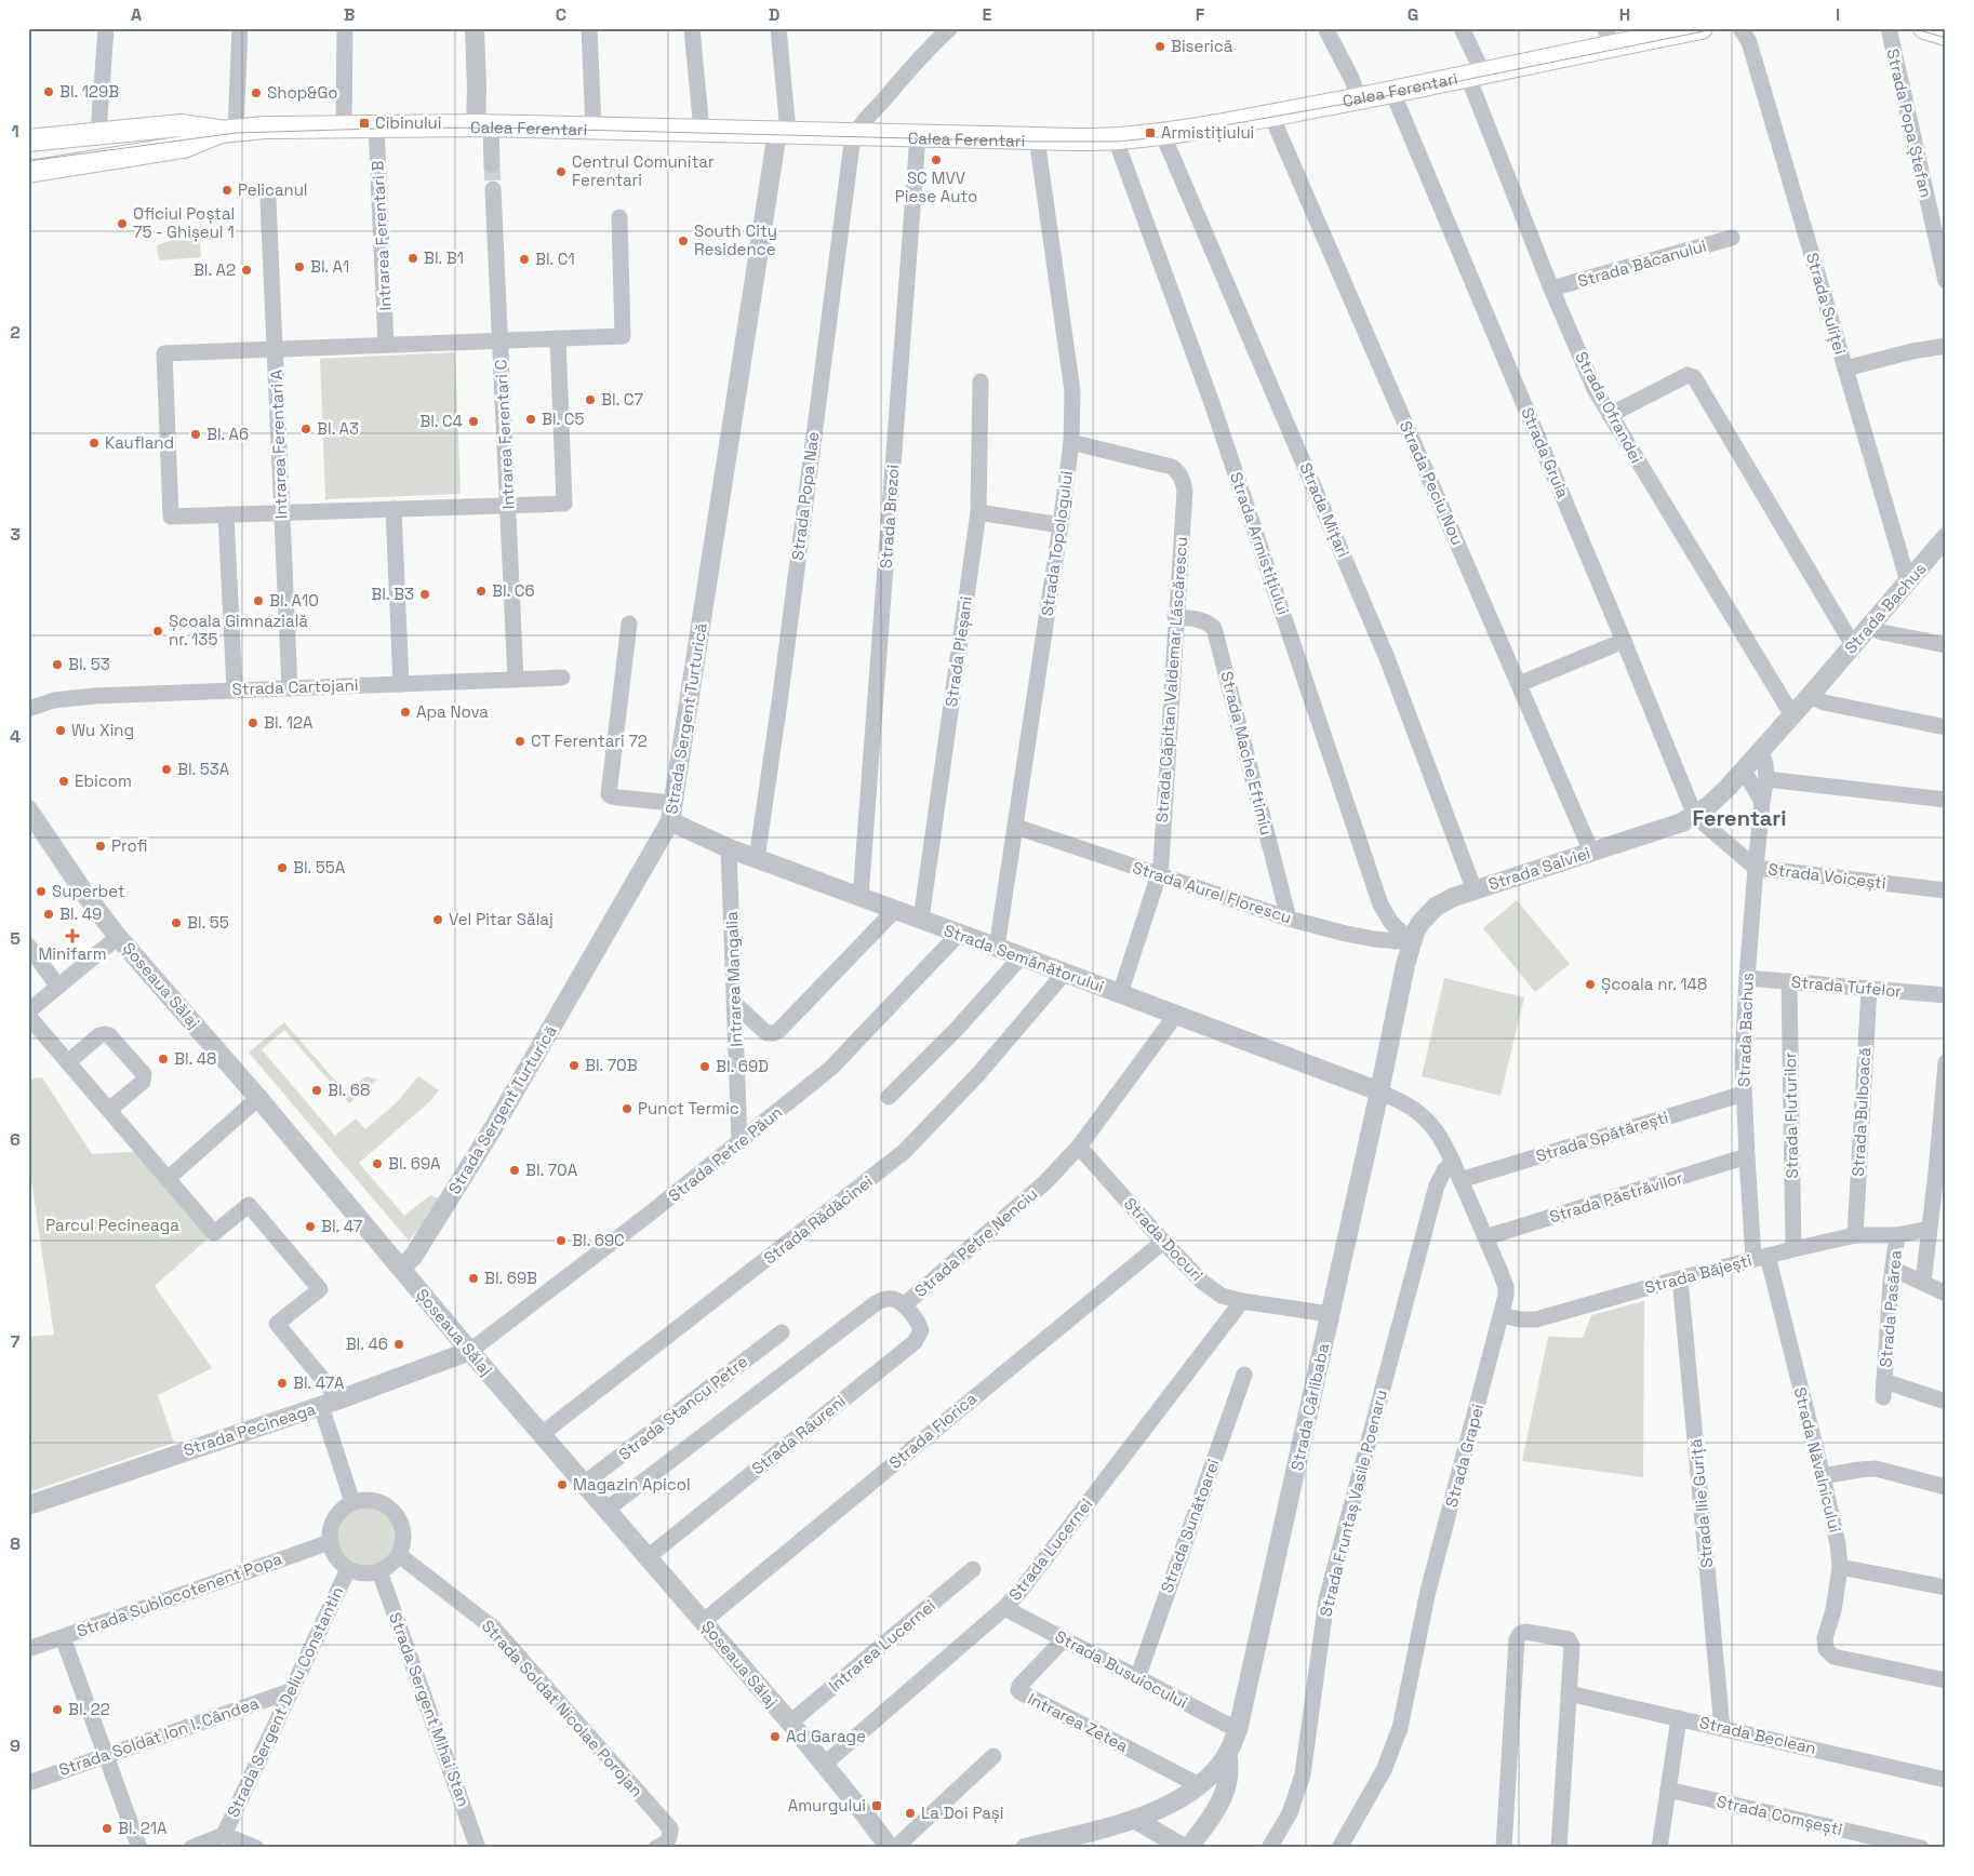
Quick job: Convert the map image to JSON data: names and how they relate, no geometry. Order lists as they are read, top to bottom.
{
  "streets": {
    "main road": ["Calea Ferentari"],
    "street": [
      "Strada Popa Ștefan",
      "Intrarea Ferentari B",
      "Strada Băcanului",
      "Strada Suliței",
      "Strada Ofrandei",
      "Intrarea Ferentari C",
      "Intrarea Ferentari A",
      "Strada Gruia",
      "Strada Peciu Nou",
      "Strada Popa Nae",
      "Strada Mițari",
      "Strada Brezoi",
      "Strada Topologului",
      "Strada Armistițiului",
      "Strada Bachus",
      "Strada Pleșani",
      "Strada Căpitan Valdemar Lăscărescu",
      "Strada Cartojani",
      "Strada Sergent Turturică",
      "Strada Mache Eftimiu",
      "Strada Salviei",
      "Strada Voicești",
      "Strada Aurel Florescu",
      "Strada Semănătorului",
      "Intrarea Mangalia",
      "Șoseaua Sălaj",
      "Strada Tufelor",
      "Strada Bulboacă",
      "Strada Fluturilor",
      "Strada Spătărești",
      "Strada Petre Păun",
      "Strada Păstrăvilor",
      "Strada Rădăcinei",
      "Strada Docuri",
      "Strada Petre Nenciu",
      "Strada Băjești",
      "Strada Pasărea",
      "Strada Cârlibaba",
      "Strada Stancu Petre",
      "Strada Pecineaga",
      "Strada Florica",
      "Strada Râureni",
      "Strada Grapei",
      "Strada Năvalnicului",
      "Strada Fruntaș Vasile Poenaru",
      "Strada Ilie Guriță",
      "Strada Sunătoarei",
      "Strada Lucernei",
      "Strada Sublocotenent Popa",
      "Intrarea Lucernei",
      "Strada Busuiocului",
      "Strada Sergent Deliu Constantin",
      "Strada Soldat Nicolae Porojan",
      "Strada Sergent Mihai Stan",
      "Intrarea Zetea",
      "Strada Beclean",
      "Strada Soldat Ion I. Cândea",
      "Strada Comșești"
    ]
  },
  "crossings": [
    ["Calea Ferentari", "Intrarea Ferentari B"],
    ["Calea Ferentari", "Strada Ofrandei"],
    ["Calea Ferentari", "Strada Gruia"],
    ["Calea Ferentari", "Strada Peciu Nou"],
    ["Calea Ferentari", "Strada Popa Nae"],
    ["Calea Ferentari", "Strada Mițari"],
    ["Calea Ferentari", "Strada Brezoi"],
    ["Calea Ferentari", "Strada Topologului"],
    ["Calea Ferentari", "Strada Armistițiului"],
    ["Calea Ferentari", "Strada Sergent Turturică"],
    ["Strada Băcanului", "Strada Ofrandei"],
    ["Strada Suliței", "Strada Bachus"],
    ["Strada Ofrandei", "Strada Bachus"],
    ["Intrarea Ferentari C", "Strada Cartojani"],
    ["Intrarea Ferentari A", "Strada Cartojani"],
    ["Strada Gruia", "Strada Bachus"],
    ["Strada Gruia", "Strada Salviei"],
    ["Strada Gruia", "Strada Voicești"],
    ["Strada Peciu Nou", "Strada Salviei"],
    ["Strada Popa Nae", "Strada Semănătorului"],
    ["Strada Mițari", "Strada Salviei"],
    ["Strada Brezoi", "Strada Semănătorului"],
    ["Strada Topologului", "Strada Căpitan Valdemar Lăscărescu"],
    ["Strada Topologului", "Strada Aurel Florescu"],
    ["Strada Topologului", "Strada Semănătorului"],
    ["Strada Armistițiului", "Strada Salviei"],
    ["Strada Armistițiului", "Strada Aurel Florescu"],
    ["Strada Armistițiului", "Strada Cârlibaba"],
    ["Strada Bachus", "Strada Salviei"],
    ["Strada Bachus", "Strada Voicești"],
    ["Strada Bachus", "Strada Tufelor"],
    ["Strada Bachus", "Strada Spătărești"],
    ["Strada Bachus", "Strada Păstrăvilor"],
    ["Strada Bachus", "Strada Băjești"],
    ["Strada Bachus", "Strada Năvalnicului"],
    ["Strada Pleșani", "Strada Semănătorului"],
    ["Strada Căpitan Valdemar Lăscărescu", "Strada Mache Eftimiu"],
    ["Strada Căpitan Valdemar Lăscărescu", "Strada Aurel Florescu"],
    ["Strada Căpitan Valdemar Lăscărescu", "Strada Semănătorului"],
    ["Strada Sergent Turturică", "Strada Semănătorului"],
    ["Strada Sergent Turturică", "Șoseaua Sălaj"],
    ["Strada Mache Eftimiu", "Strada Aurel Florescu"],
    ["Strada Salviei", "Strada Voicești"],
    ["Strada Salviei", "Strada Aurel Florescu"],
    ["Strada Salviei", "Strada Cârlibaba"],
    ["Strada Aurel Florescu", "Strada Cârlibaba"],
    ["Strada Semănătorului", "Intrarea Mangalia"],
    ["Strada Semănătorului", "Strada Petre Păun"],
    ["Strada Semănătorului", "Strada Rădăcinei"],
    ["Strada Semănătorului", "Strada Petre Nenciu"],
    ["Strada Semănătorului", "Strada Cârlibaba"],
    ["Strada Semănătorului", "Strada Grapei"],
    ["Intrarea Mangalia", "Strada Petre Păun"],
    ["Șoseaua Sălaj", "Strada Petre Păun"],
    ["Șoseaua Sălaj", "Strada Rădăcinei"],
    ["Șoseaua Sălaj", "Strada Petre Nenciu"],
    ["Șoseaua Sălaj", "Strada Stancu Petre"],
    ["Șoseaua Sălaj", "Strada Pecineaga"],
    ["Șoseaua Sălaj", "Strada Florica"],
    ["Șoseaua Sălaj", "Strada Râureni"],
    ["Șoseaua Sălaj", "Strada Lucernei"],
    ["Șoseaua Sălaj", "Intrarea Lucernei"],
    ["Strada Tufelor", "Strada Bulboacă"],
    ["Strada Tufelor", "Strada Fluturilor"],
    ["Strada Bulboacă", "Strada Băjești"],
    ["Strada Fluturilor", "Strada Băjești"],
    ["Strada Spătărești", "Strada Grapei"],
    ["Strada Petre Păun", "Strada Pecineaga"],
    ["Strada Păstrăvilor", "Strada Grapei"],
    ["Strada Docuri", "Strada Petre Nenciu"],
    ["Strada Docuri", "Strada Cârlibaba"],
    ["Strada Docuri", "Strada Florica"],
    ["Strada Docuri", "Strada Lucernei"],
    ["Strada Petre Nenciu", "Strada Râureni"],
    ["Strada Băjești", "Strada Pasărea"],
    ["Strada Băjești", "Strada Grapei"],
    ["Strada Băjești", "Strada Năvalnicului"],
    ["Strada Băjești", "Strada Ilie Guriță"],
    ["Strada Cârlibaba", "Strada Grapei"],
    ["Strada Cârlibaba", "Strada Busuiocului"],
    ["Strada Grapei", "Strada Fruntaș Vasile Poenaru"],
    ["Strada Ilie Guriță", "Strada Beclean"],
    ["Strada Sunătoarei", "Strada Busuiocului"],
    ["Strada Lucernei", "Strada Busuiocului"],
    ["Strada Sublocotenent Popa", "Strada Sergent Deliu Constantin"],
    ["Strada Sublocotenent Popa", "Strada Soldat Nicolae Porojan"],
    ["Strada Sublocotenent Popa", "Strada Sergent Mihai Stan"],
    ["Strada Busuiocului", "Intrarea Zetea"],
    ["Strada Sergent Deliu Constantin", "Strada Soldat Nicolae Porojan"],
    ["Strada Sergent Deliu Constantin", "Strada Sergent Mihai Stan"],
    ["Strada Sergent Deliu Constantin", "Strada Soldat Ion I. Cândea"],
    ["Strada Soldat Nicolae Porojan", "Strada Sergent Mihai Stan"]
  ],
  "districts": ["Ferentari"],
  "parks": ["Parcul Pecineaga"],
  "places": {
    "other": [
      "Biserică",
      "Bl. 129B",
      "Shop&Go",
      "SC MVV Piese Auto",
      "Centrul Comunitar Ferentari",
      "Pelicanul",
      "Oficiul Poștal 75 - Ghișeul 1",
      "South City Residence",
      "Bl. B1",
      "Bl. C1",
      "Bl. A1",
      "Bl. A2",
      "Bl. C7",
      "Bl. C5",
      "Bl. C4",
      "Bl. A3",
      "Bl. A6",
      "Kaufland",
      "Bl. C6",
      "Bl. B3",
      "Bl. A10",
      "Școala Gimnazială nr. 135",
      "Bl. 53",
      "Apa Nova",
      "Bl. 12A",
      "Wu Xing",
      "CT Ferentari 72",
      "Bl. 53A",
      "Ebicom",
      "Profi",
      "Bl. 55A",
      "Superbet",
      "Bl. 49",
      "Vel Pitar Sălaj",
      "Bl. 55",
      "Școala nr. 148",
      "Bl. 48",
      "Bl. 70B",
      "Bl. 69D",
      "Bl. 68",
      "Punct Termic",
      "Bl. 69A",
      "Bl. 70A",
      "Bl. 47",
      "Bl. 69C",
      "Bl. 69B",
      "Bl. 46",
      "Bl. 47A",
      "Magazin Apicol",
      "Bl. 22",
      "Ad Garage",
      "La Doi Pași",
      "Bl. 21A"
    ],
    "transit": ["Cibinului", "Armistițiului", "Amurgului"],
    "health": ["Minifarm"]
  },
  "grid": {
    "columns": [
      "A",
      "B",
      "C",
      "D",
      "E",
      "F",
      "G",
      "H",
      "I"
    ],
    "rows": [
      "1",
      "2",
      "3",
      "4",
      "5",
      "6",
      "7",
      "8",
      "9"
    ]
  }
}
